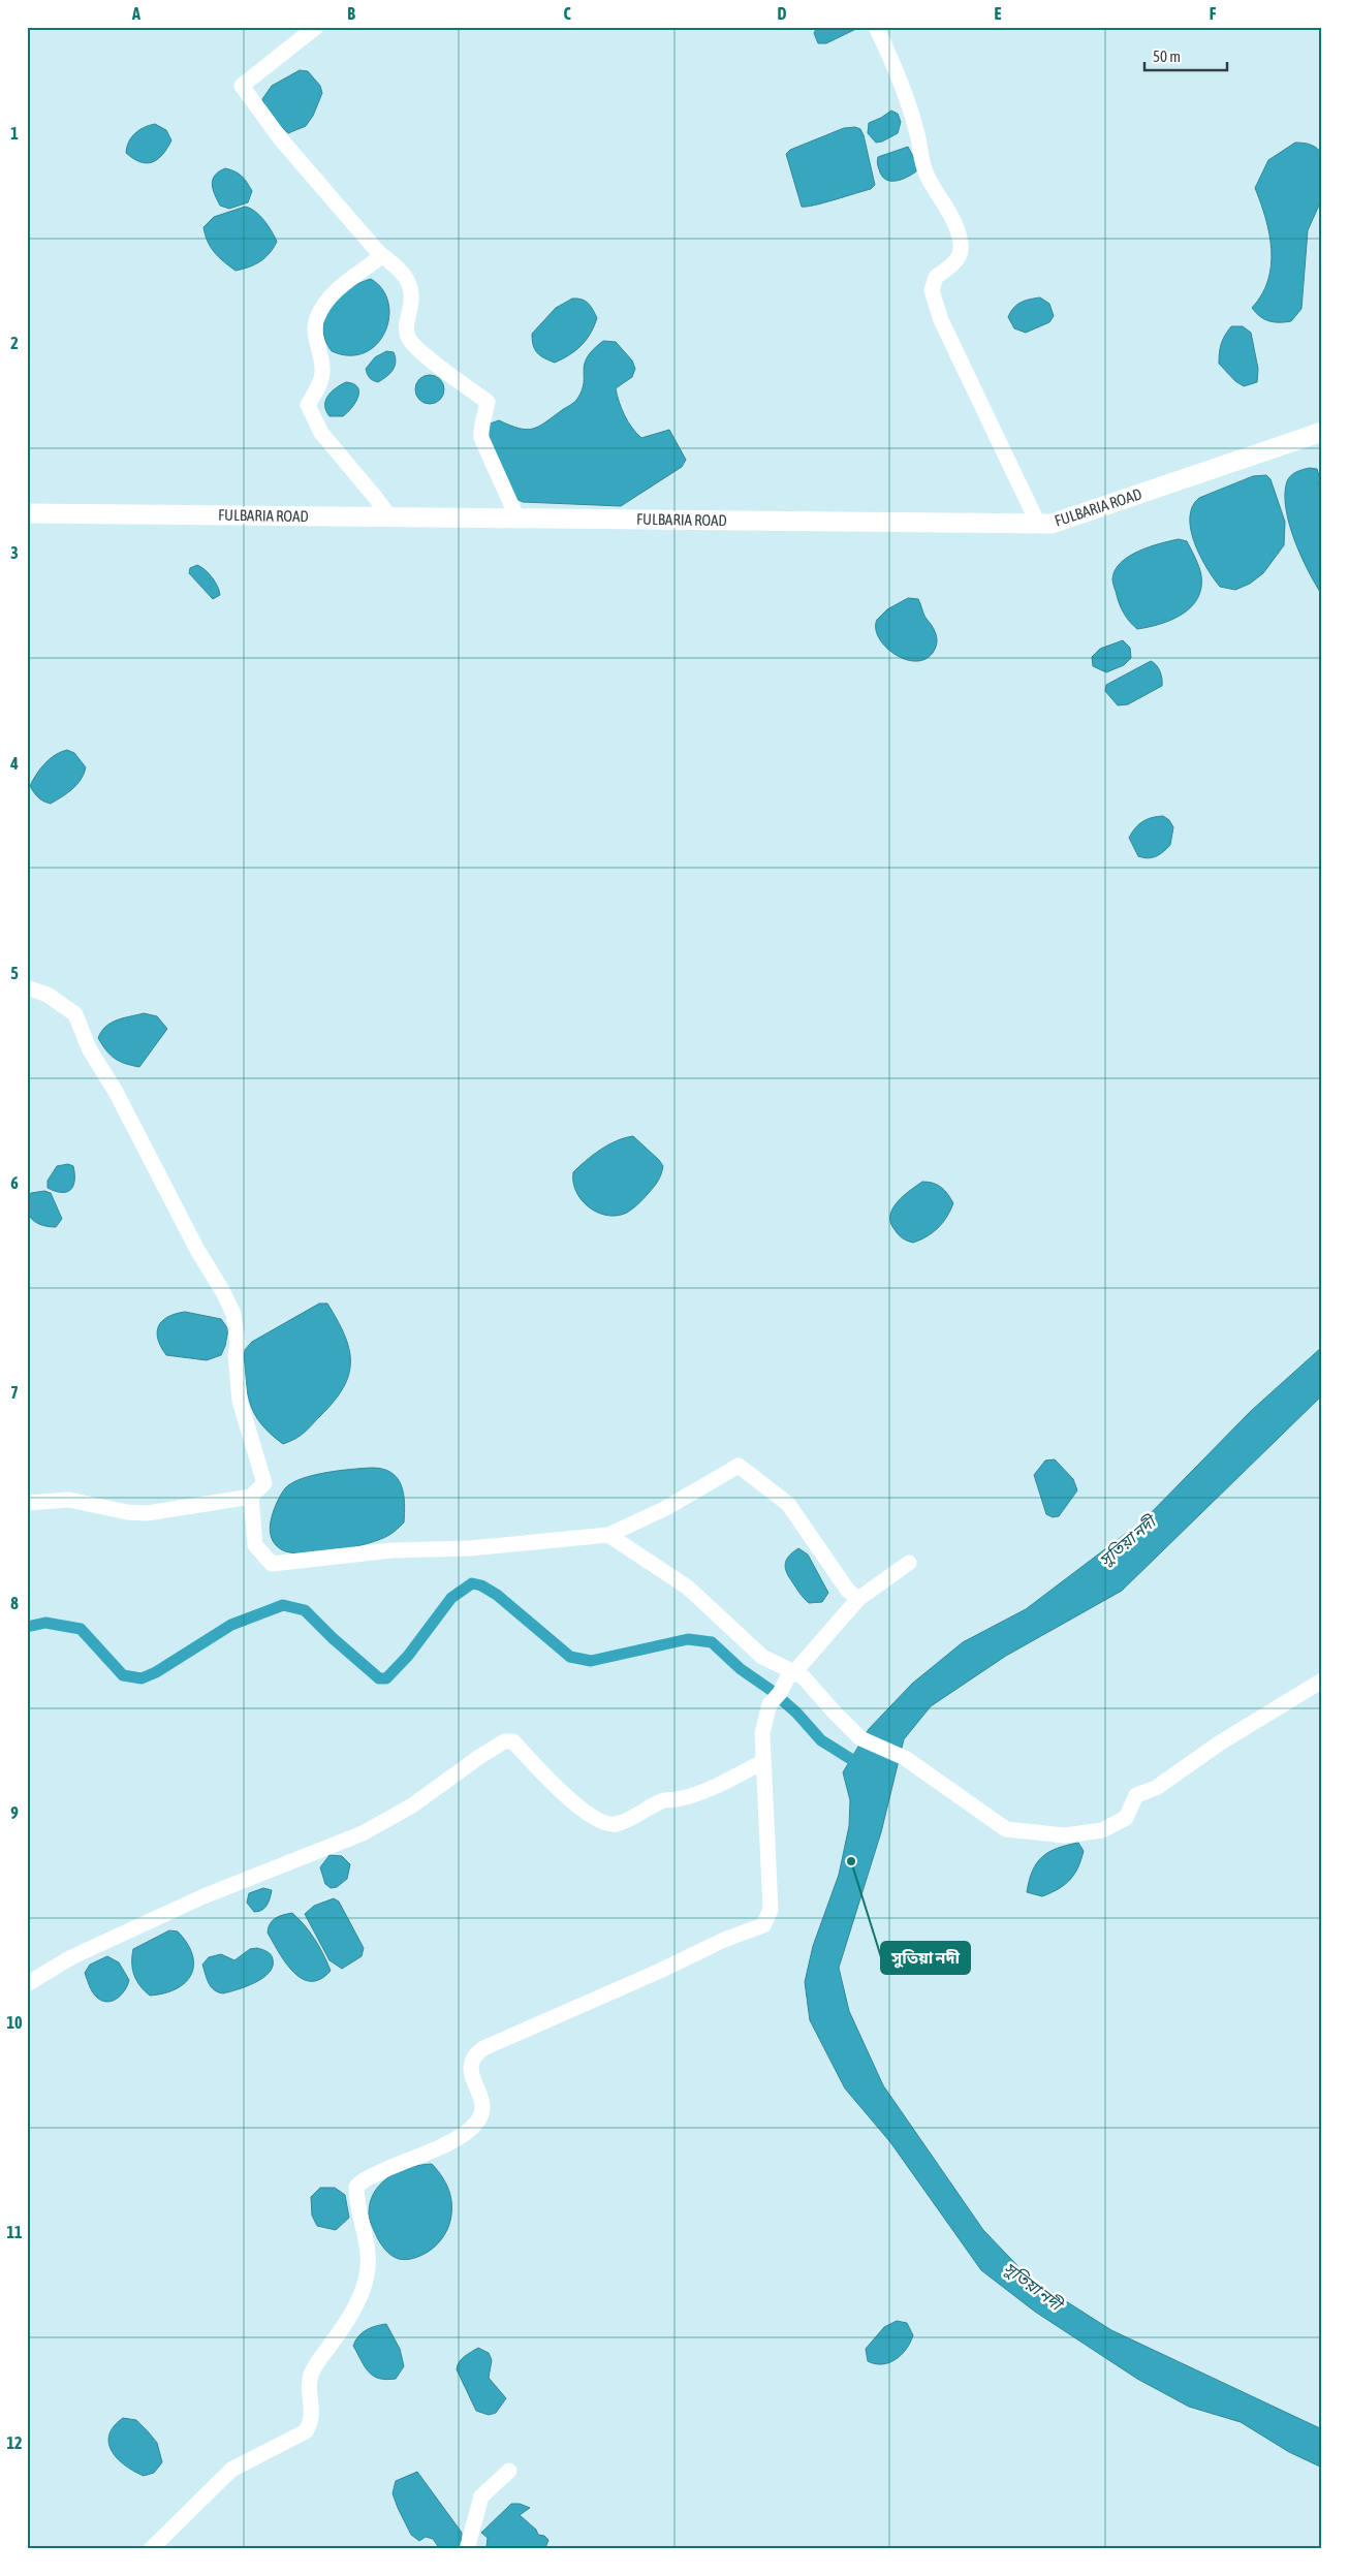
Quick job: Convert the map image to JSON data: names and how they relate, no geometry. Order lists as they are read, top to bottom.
{
  "streets": {
    "main road": ["FULBARIA ROAD"]
  },
  "water": ["সুতিয়া নদী"],
  "places": ["সুতিয়া নদী"],
  "scale_bar": "50 m",
  "grid": {
    "columns": [
      "A",
      "B",
      "C",
      "D",
      "E",
      "F"
    ],
    "rows": [
      "1",
      "2",
      "3",
      "4",
      "5",
      "6",
      "7",
      "8",
      "9",
      "10",
      "11",
      "12"
    ]
  }
}
